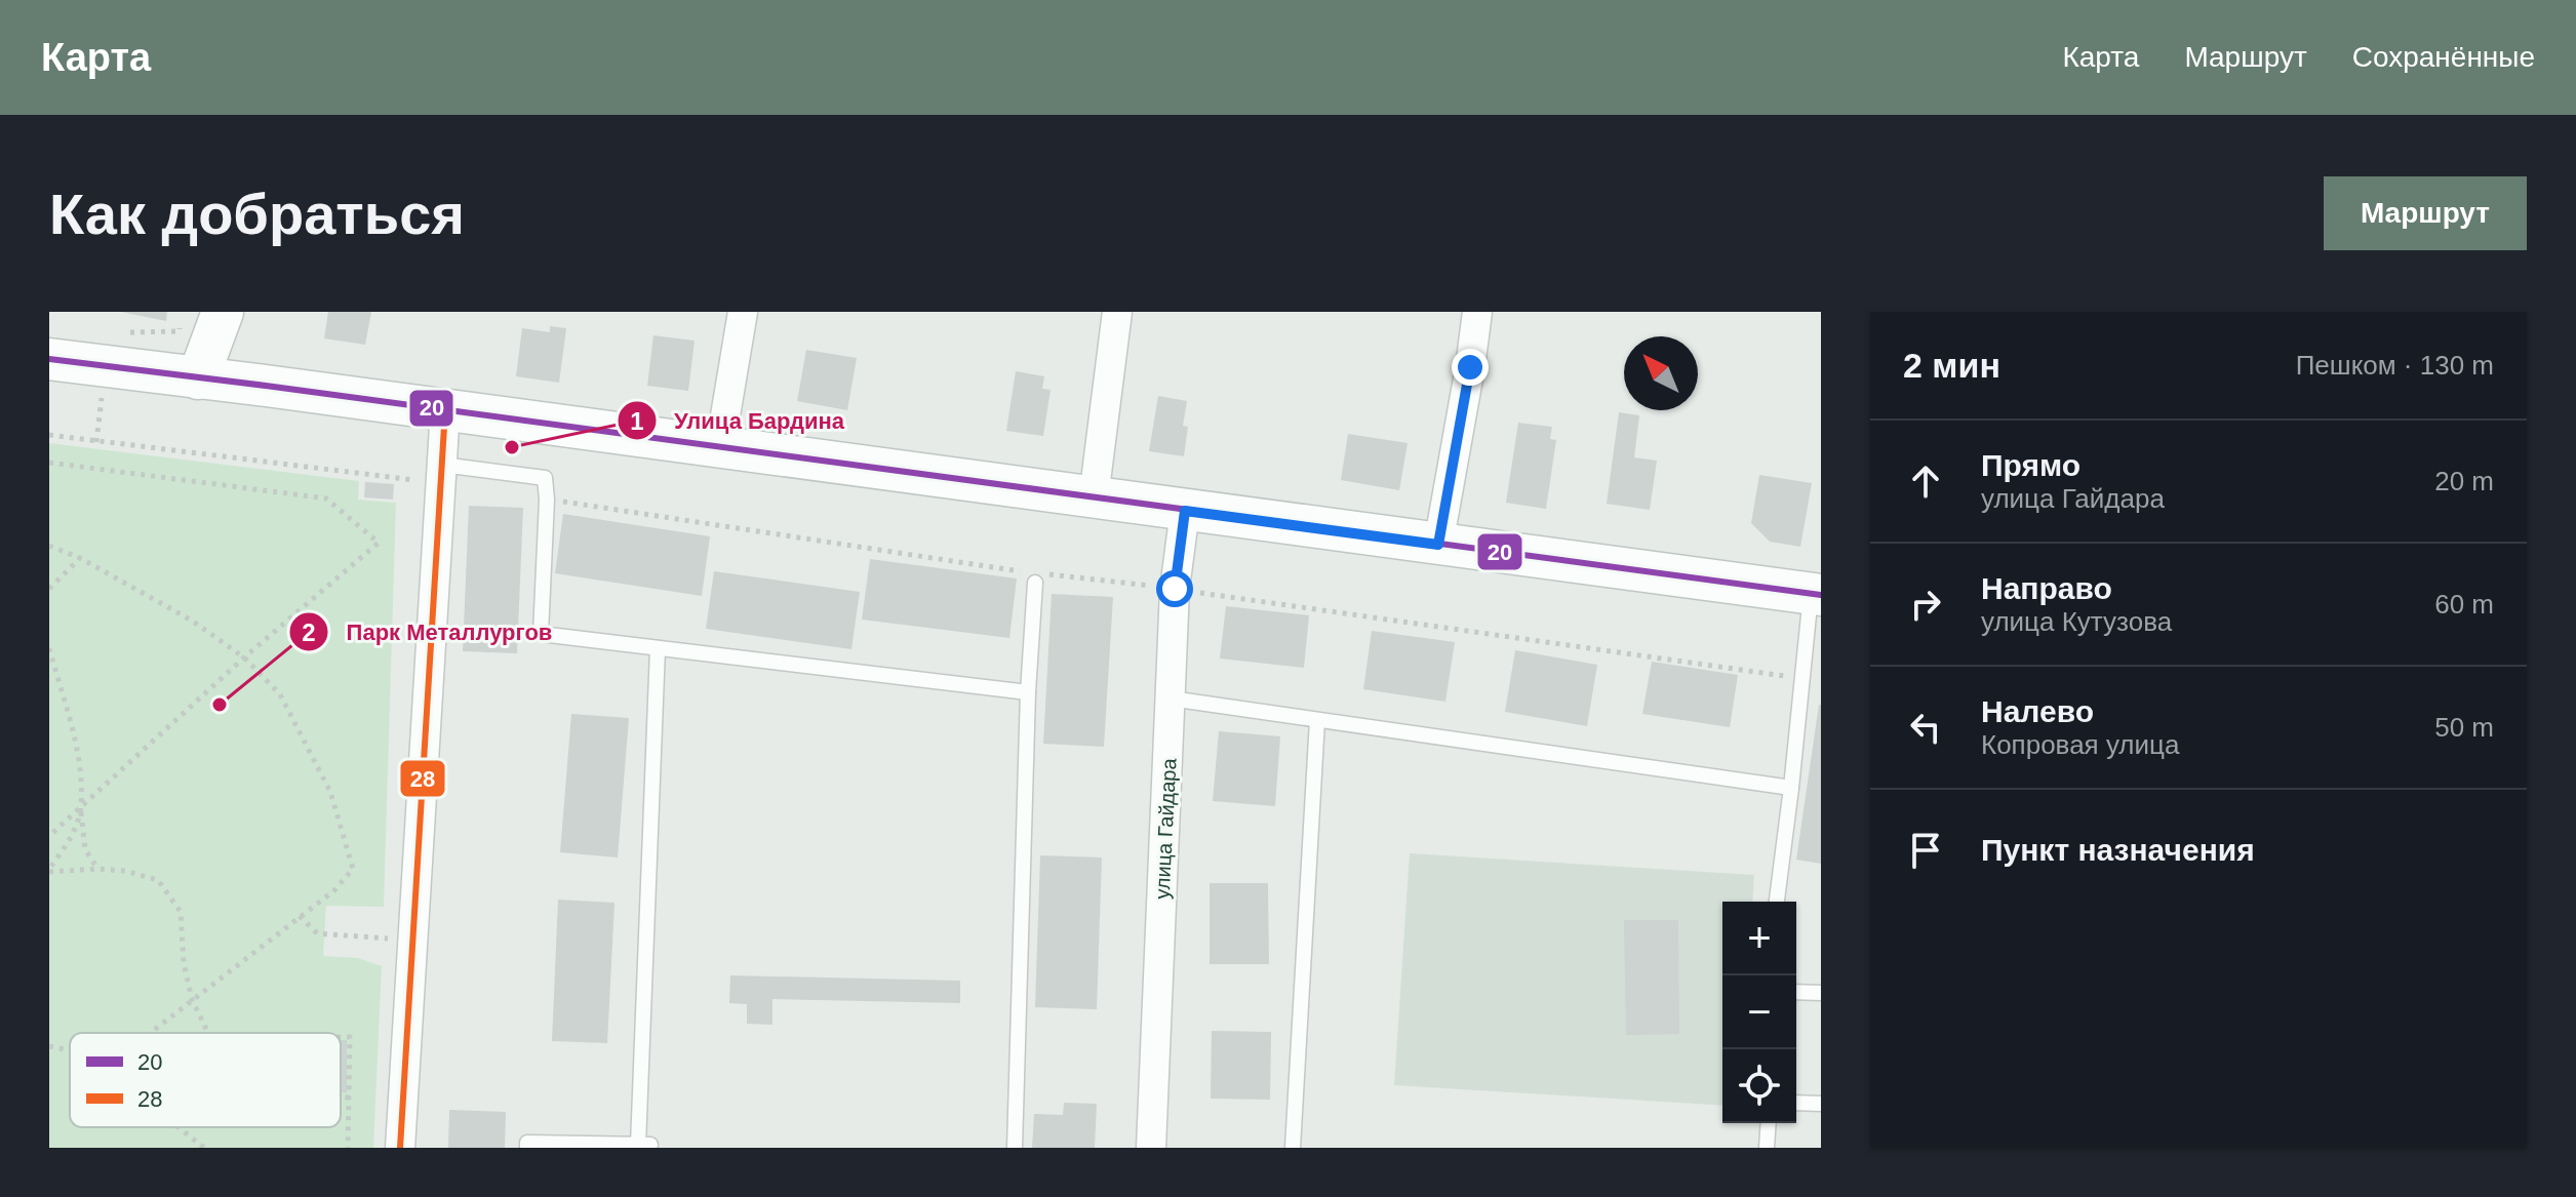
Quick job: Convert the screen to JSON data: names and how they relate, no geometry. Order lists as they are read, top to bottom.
{
  "streets": {
    "street": ["улица Гайдара"]
  },
  "places": ["Улица Бардина", "Парк Металлургов"],
  "lines": ["transit line 20", "transit line 28"],
  "legend": ["20", "28"],
  "north": "top left",
  "page": {
    "header": "Карта",
    "nav": ["Карта", "Маршрут", "Сохранённые"],
    "buttons": "Маршрут",
    "title": "Как добраться",
    "heading": ["2 мин", "Пешком · 130 m"],
    "list": [
      ["Прямо", "улица Гайдара", "20 m"],
      ["Направо", "улица Кутузова", "60 m"],
      ["Налево", "Копровая улица", "50 m"],
      "Пункт назначения"
    ],
    "map_buttons": ["+", "−"]
  }
}
